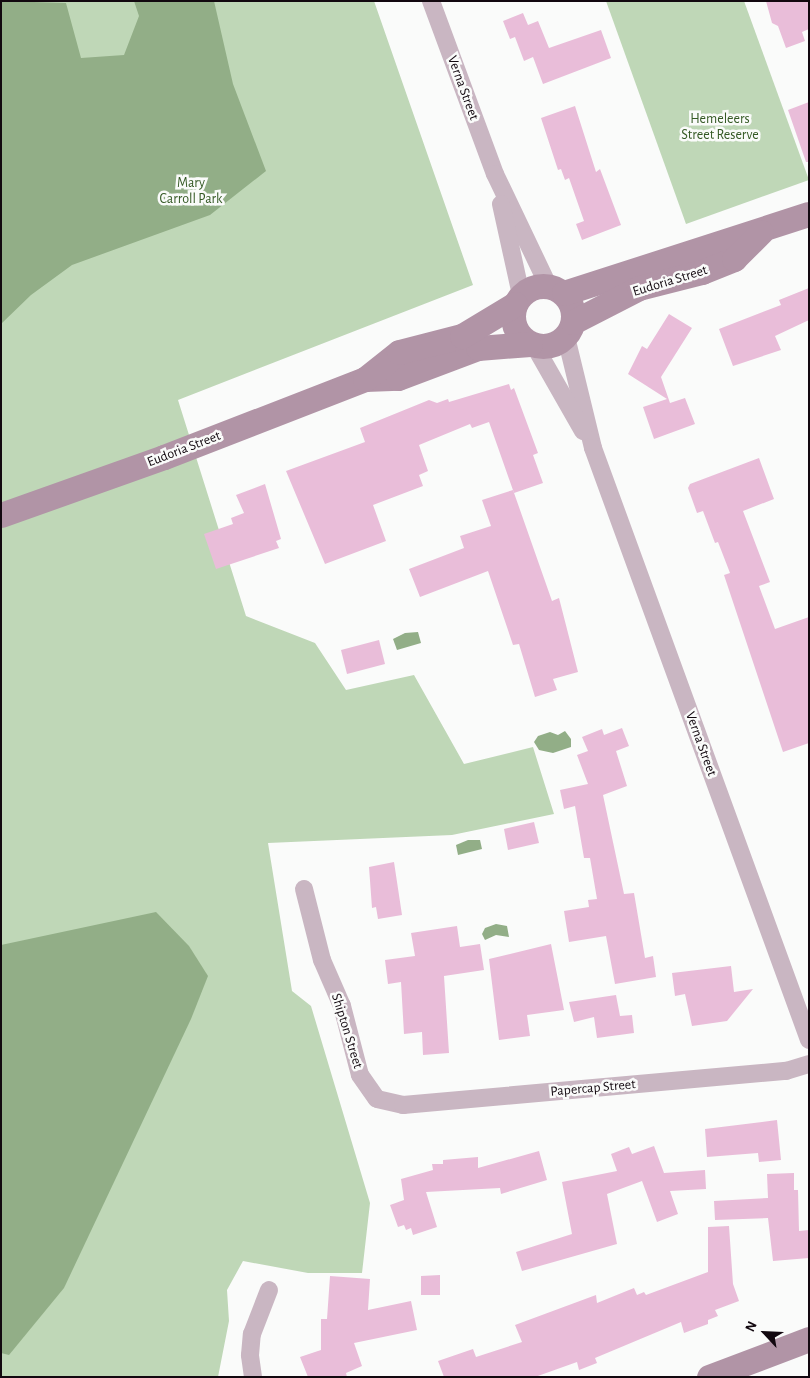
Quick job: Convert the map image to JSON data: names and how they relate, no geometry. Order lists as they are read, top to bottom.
{
  "streets": {
    "street": [
      "Verna Street",
      "Eudoria Street",
      "Shipton Street",
      "Papercap Street"
    ]
  },
  "crossings": [
    ["Verna Street", "Eudoria Street"],
    ["Shipton Street", "Papercap Street"]
  ],
  "parks": ["Hemeleers Street Reserve", "Mary Carroll Park"],
  "north": "top left"
}
